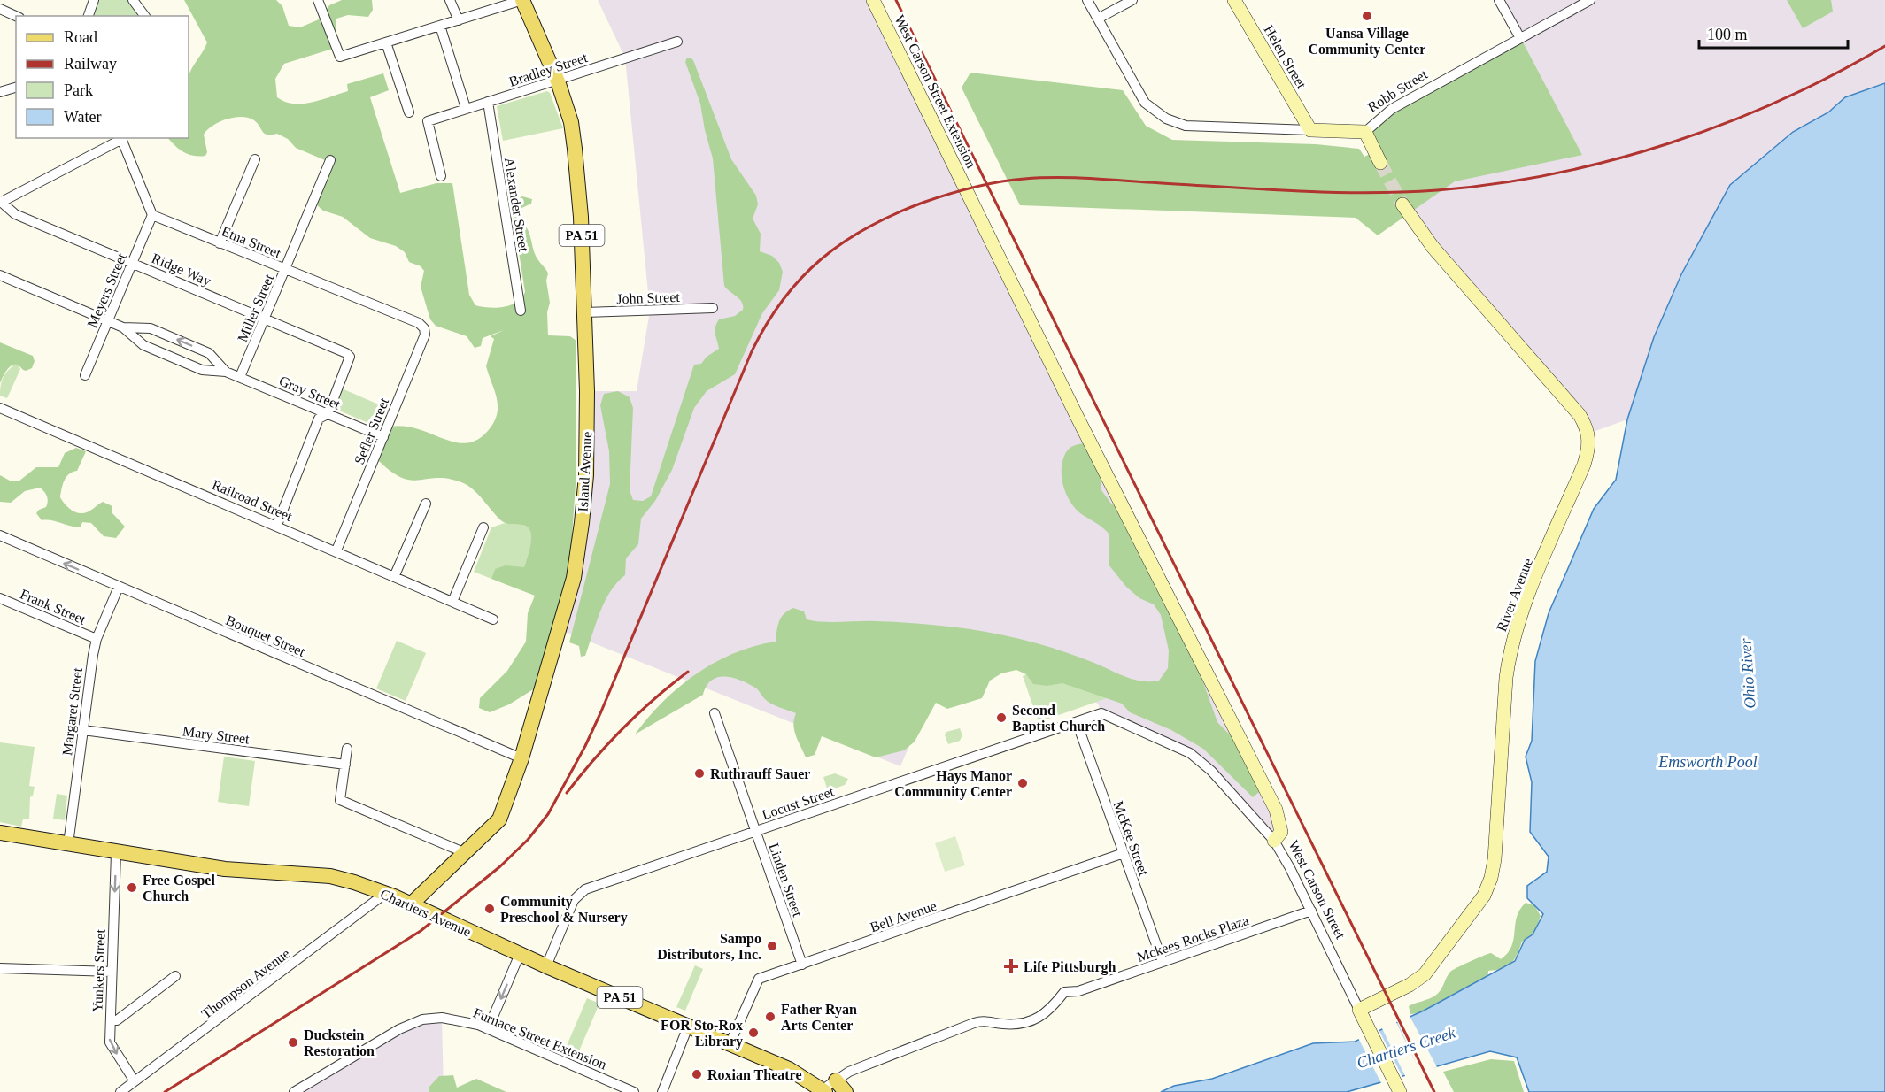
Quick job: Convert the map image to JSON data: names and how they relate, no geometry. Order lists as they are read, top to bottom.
{
  "streets": {
    "main road": ["PA 51", "Island Avenue", "Chartiers Avenue"],
    "street": [
      "Helen Street",
      "Bradley Street",
      "Robb Street",
      "West Carson Street Extension",
      "Alexander Street",
      "Etna Street",
      "Ridge Way",
      "Meyers Street",
      "John Street",
      "Miller Street",
      "Gray Street",
      "Sefler Street",
      "Railroad Street",
      "River Avenue",
      "Frank Street",
      "Bouquet Street",
      "Margaret Street",
      "Mary Street",
      "Locust Street",
      "McKee Street",
      "Linden Street",
      "West Carson Street",
      "Bell Avenue",
      "Mckees Rocks Plaza",
      "Yunkers Street",
      "Thompson Avenue",
      "Furnace Street Extension"
    ]
  },
  "crossings": [
    ["Helen Street", "Robb Street"],
    ["Bradley Street", "Alexander Street"],
    ["Bradley Street", "Island Avenue"],
    ["West Carson Street Extension", "West Carson Street"],
    ["Etna Street", "Meyers Street"],
    ["Etna Street", "Miller Street"],
    ["Etna Street", "Sefler Street"],
    ["Ridge Way", "Meyers Street"],
    ["Ridge Way", "Miller Street"],
    ["Ridge Way", "Gray Street"],
    ["Meyers Street", "Gray Street"],
    ["John Street", "Island Avenue"],
    ["Miller Street", "Gray Street"],
    ["Gray Street", "Sefler Street"],
    ["Sefler Street", "Railroad Street"],
    ["Island Avenue", "Bouquet Street"],
    ["Island Avenue", "Chartiers Avenue"],
    ["River Avenue", "West Carson Street"],
    ["Frank Street", "Margaret Street"],
    ["Bouquet Street", "Margaret Street"],
    ["Margaret Street", "Mary Street"],
    ["Margaret Street", "Chartiers Avenue"],
    ["Locust Street", "McKee Street"],
    ["Locust Street", "Linden Street"],
    ["Locust Street", "West Carson Street"],
    ["Locust Street", "Chartiers Avenue"],
    ["McKee Street", "Bell Avenue"],
    ["McKee Street", "Mckees Rocks Plaza"],
    ["Linden Street", "Bell Avenue"],
    ["West Carson Street", "Mckees Rocks Plaza"],
    ["Chartiers Avenue", "Bell Avenue"],
    ["Chartiers Avenue", "Mckees Rocks Plaza"],
    ["Chartiers Avenue", "Yunkers Street"],
    ["Chartiers Avenue", "Thompson Avenue"],
    ["Yunkers Street", "Thompson Avenue"]
  ],
  "one_way": ["Yunkers Street"],
  "water": ["Ohio River", "Emsworth Pool", "Chartiers Creek"],
  "places": {
    "other": [
      "Uansa Village Community Center",
      "Second Baptist Church",
      "Ruthrauff Sauer",
      "Hays Manor Community Center",
      "Free Gospel Church",
      "Community Preschool & Nursery",
      "Sampo Distributors, Inc.",
      "Father Ryan Arts Center",
      "FOR Sto-Rox Library",
      "Duckstein Restoration",
      "Roxian Theatre"
    ],
    "health": ["Life Pittsburgh"]
  },
  "legend": [
    "Road",
    "Railway",
    "Park",
    "Water"
  ],
  "scale_bar": "100 m"
}
